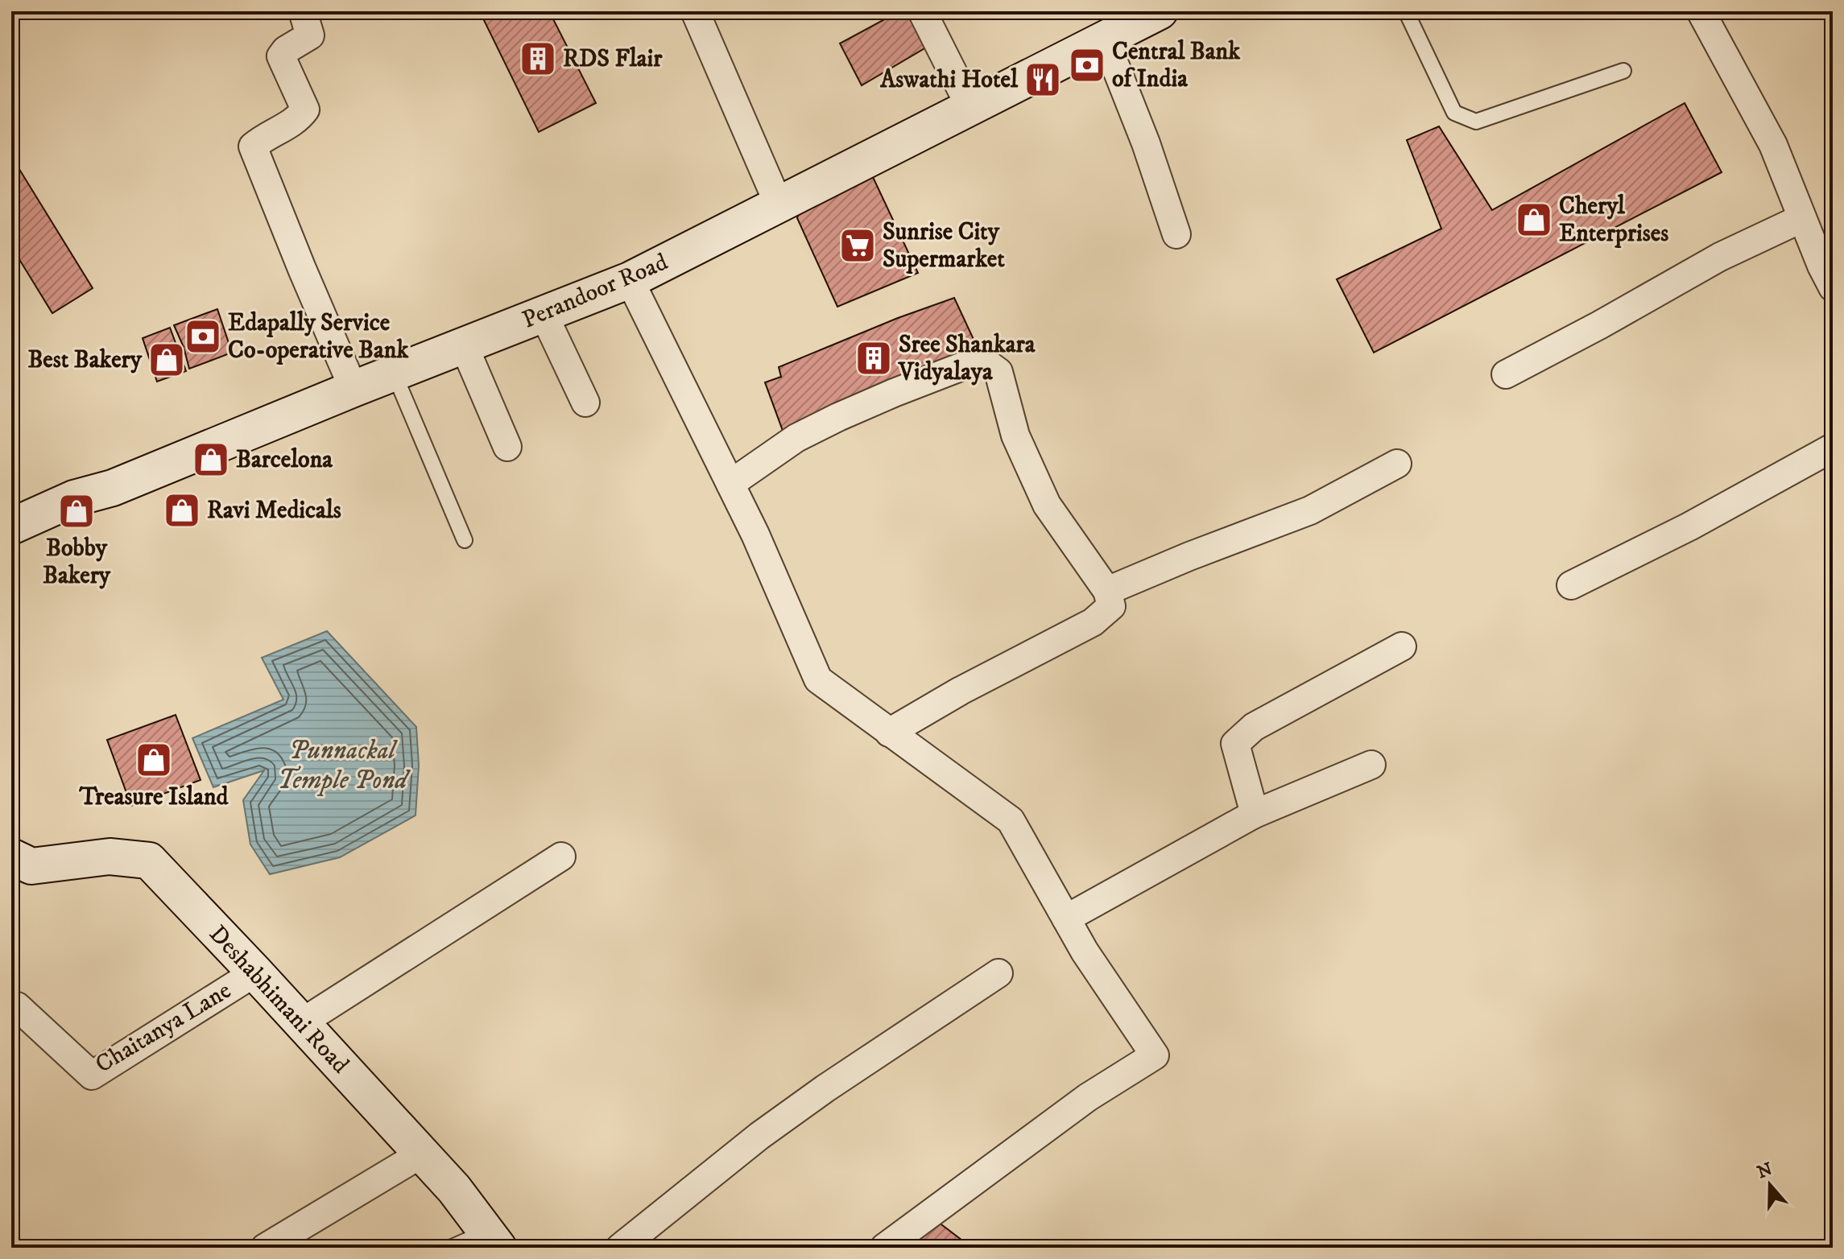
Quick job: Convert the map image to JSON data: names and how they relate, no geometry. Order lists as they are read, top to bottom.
{
  "streets": {
    "main road": ["Perandoor Road", "Deshabhimani Road"],
    "street": ["Chaitanya Lane"]
  },
  "crossings": [
    ["Deshabhimani Road", "Chaitanya Lane"]
  ],
  "water": ["Punnackal Temple Pond"],
  "places": {
    "building": ["RDS Flair", "Sree Shankara Vidyalaya"],
    "bank": ["Central Bank of India", "Edapally Service Co-operative Bank"],
    "restaurant": ["Aswathi Hotel"],
    "shop": [
      "Cheryl Enterprises",
      "Best Bakery",
      "Barcelona",
      "Ravi Medicals",
      "Bobby Bakery",
      "Treasure Island"
    ],
    "supermarket": ["Sunrise City Supermarket"]
  },
  "north": "top"
}
